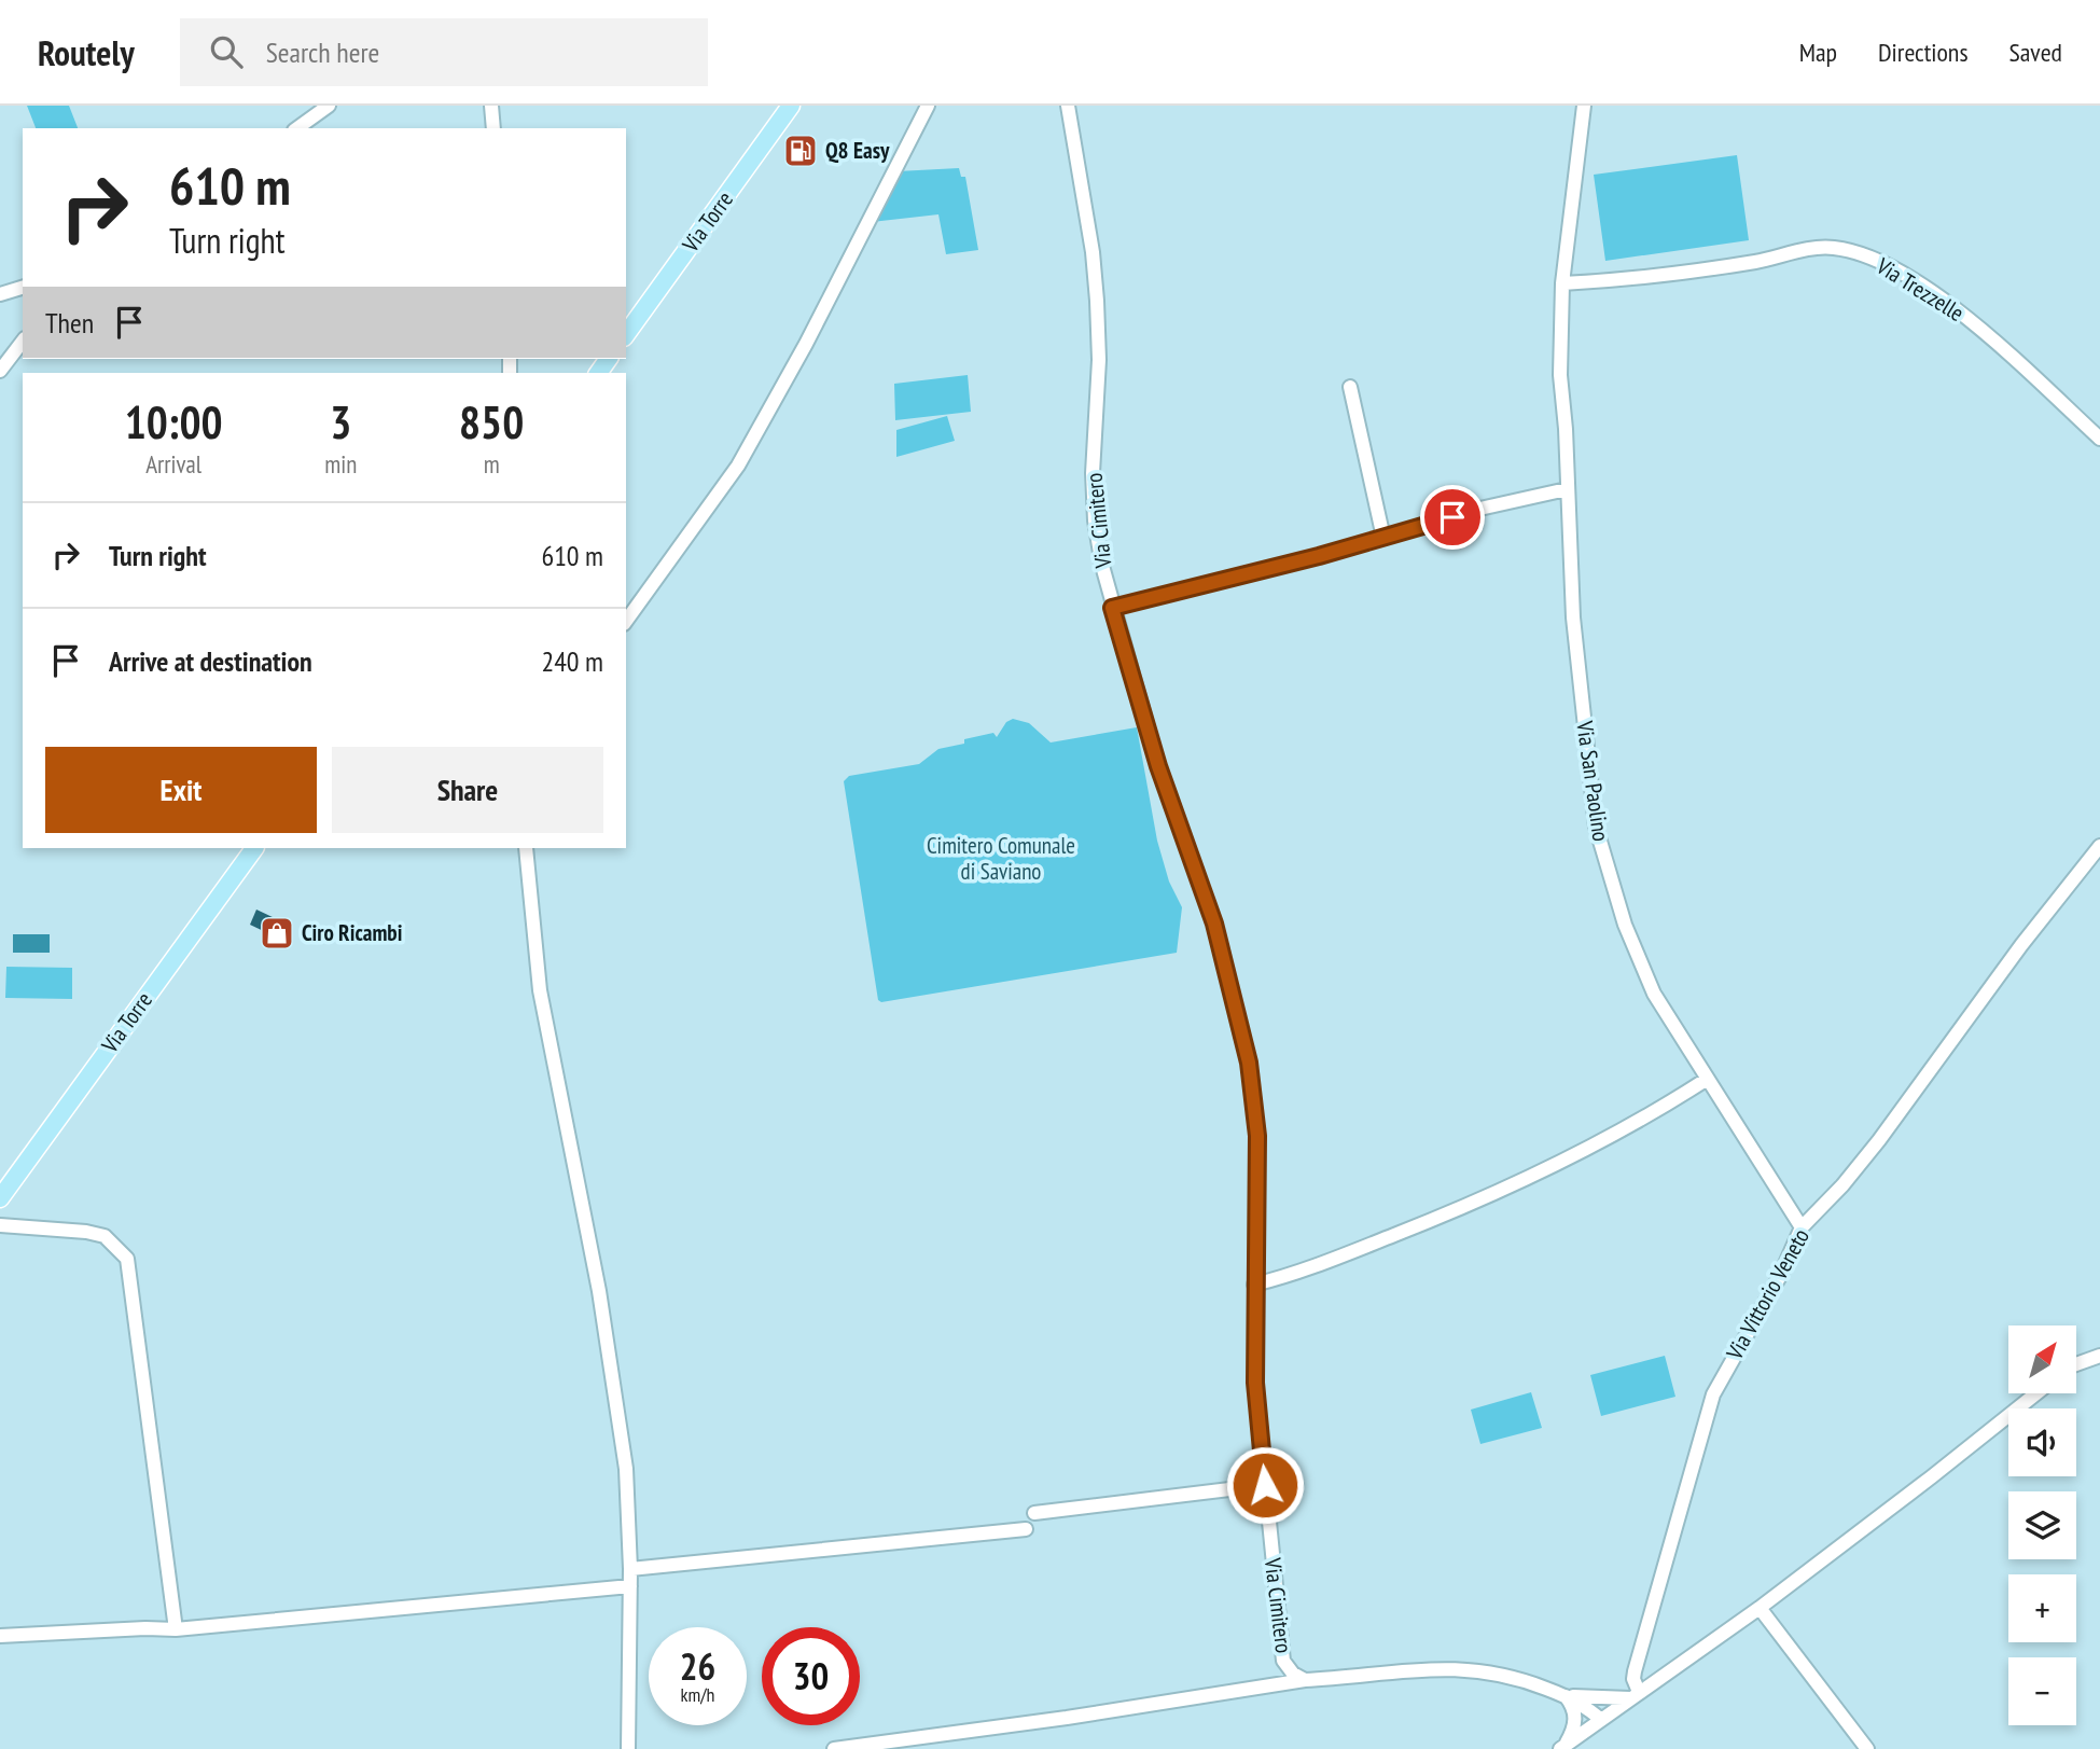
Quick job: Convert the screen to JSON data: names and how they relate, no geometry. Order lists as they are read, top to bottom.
{
  "streets": {
    "main road": ["Via Torre"],
    "street": [
      "Via Trezzelle",
      "Via Cimitero",
      "Via San Paolino",
      "Via Vittorio Veneto"
    ]
  },
  "crossings": [
    ["Via Trezzelle", "Via San Paolino"],
    ["Via Cimitero", "Via Vittorio Veneto"],
    ["Via San Paolino", "Via Vittorio Veneto"]
  ],
  "parks": ["Cimitero Comunale di Saviano"],
  "places": {
    "fuel station": ["Q8 Easy"],
    "shop": ["Ciro Ricambi"]
  },
  "north": "top right",
  "page": {
    "header": "Routely",
    "search": "Search here",
    "nav": ["Map", "Directions", "Saved"],
    "turn": ["610 m", "Turn right"],
    "then": "Then",
    "eta": [
      "10:00",
      "Arrival",
      "3",
      "min",
      "850",
      "m"
    ],
    "list": [
      {
        "name": "Turn right",
        "value": "610 m"
      },
      {
        "name": "Arrive at destination",
        "value": "240 m"
      }
    ],
    "buttons": ["Exit", "Share"],
    "map_buttons": ["+", "−"],
    "speed": "26 km/h",
    "limit": "30"
  }
}
